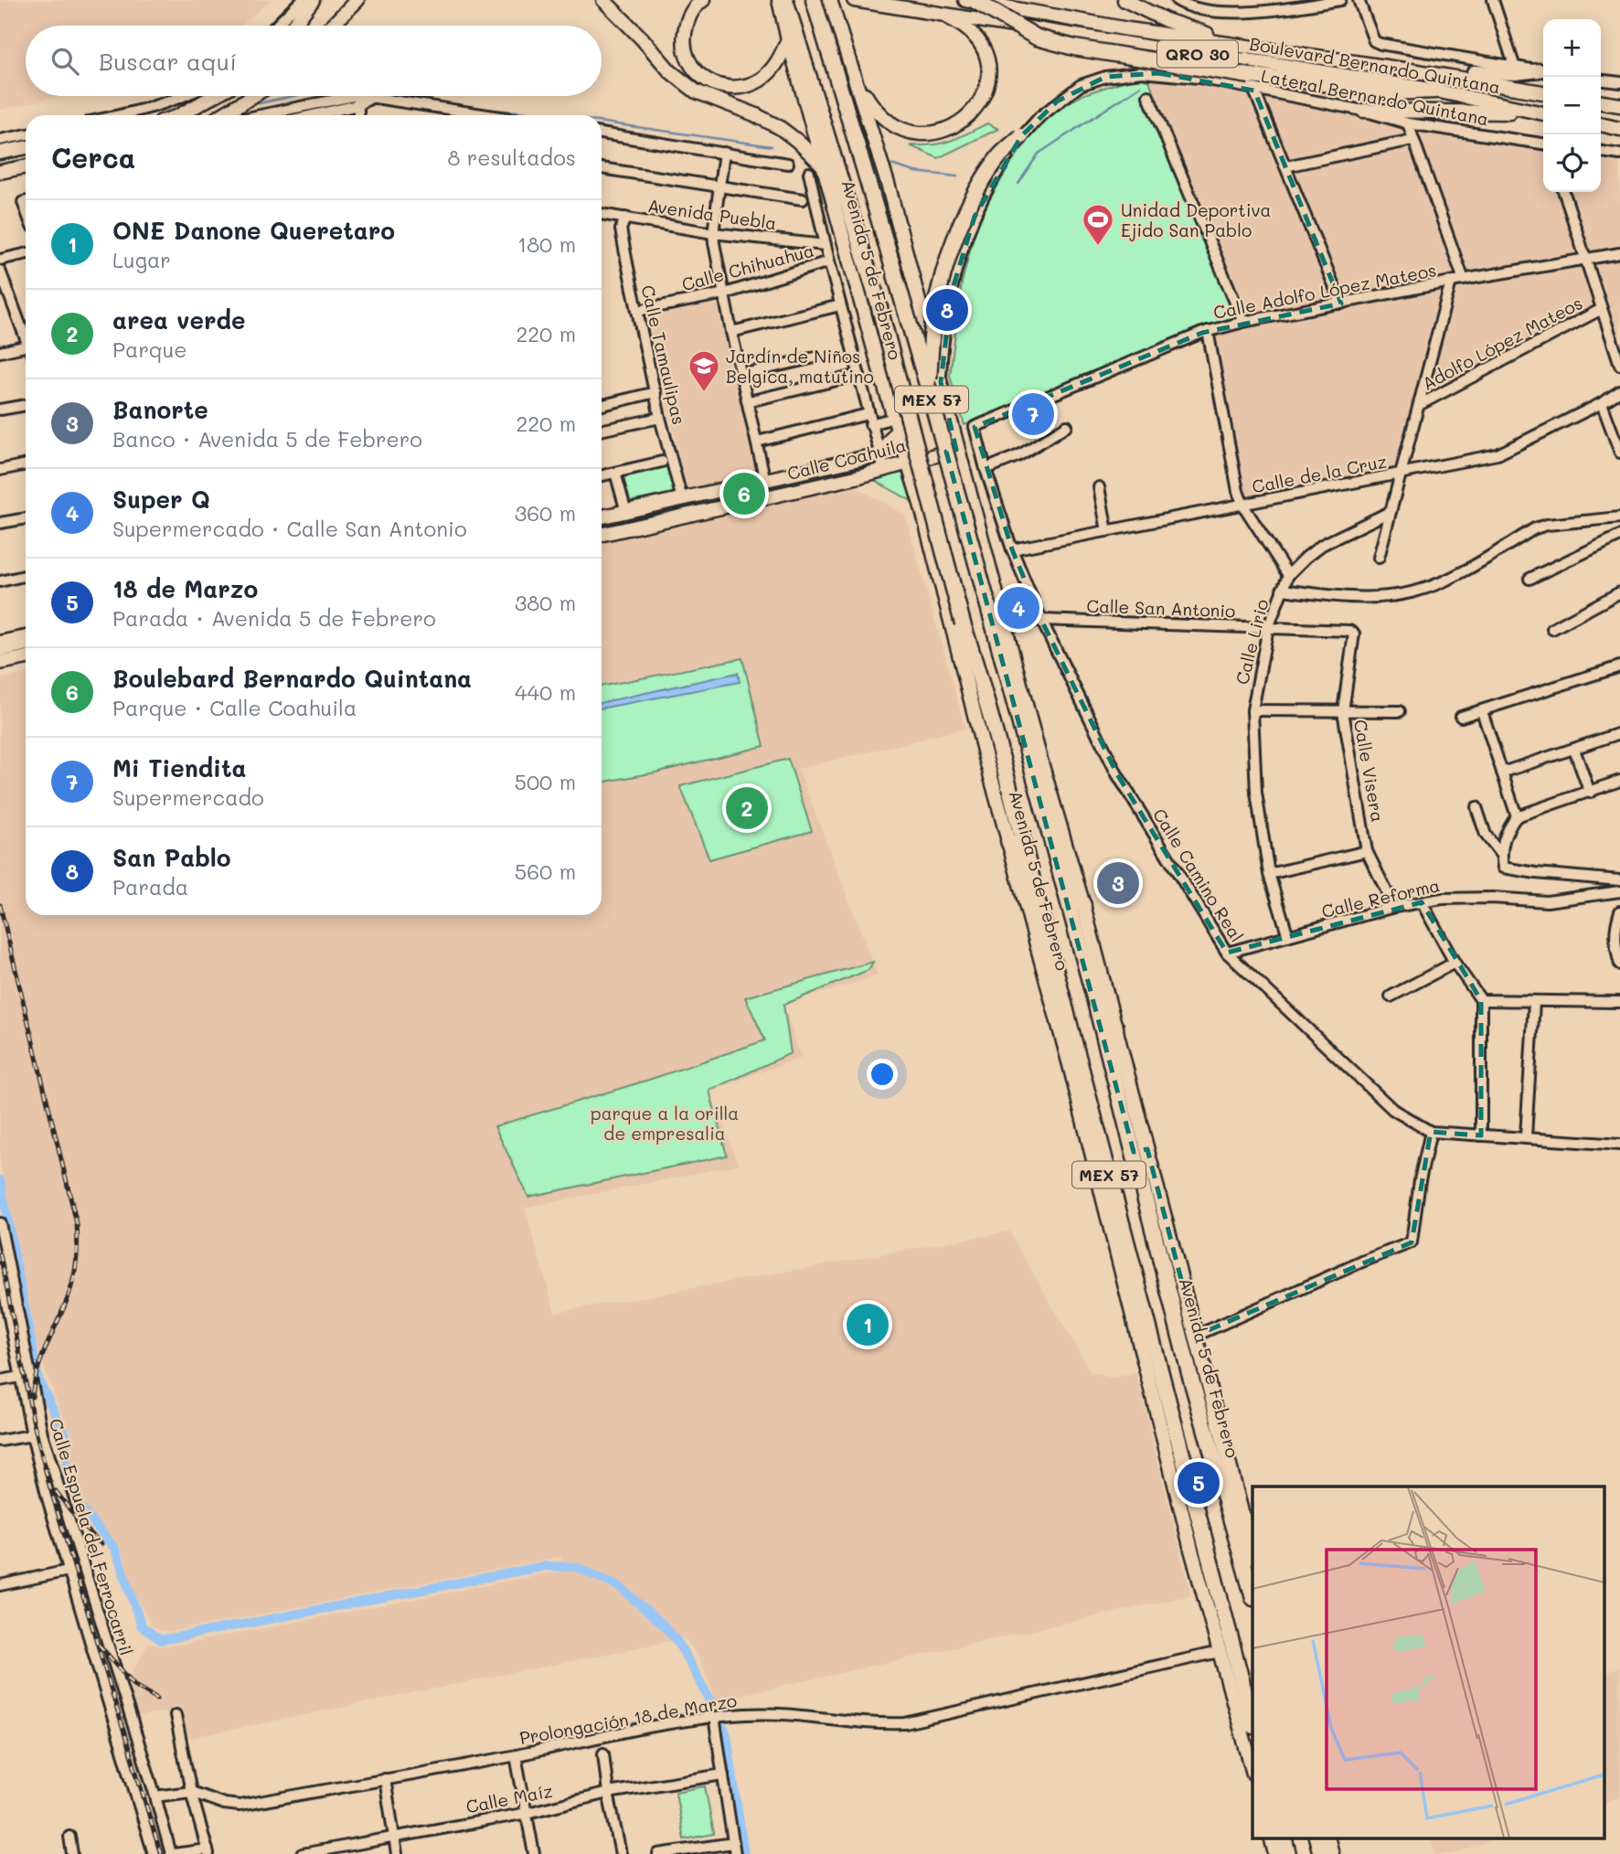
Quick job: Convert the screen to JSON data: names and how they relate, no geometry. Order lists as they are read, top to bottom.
{
  "streets": {
    "highway": ["Avenida 5 de Febrero", "MEX 57"],
    "main road": ["QRO 30", "Boulevard Bernardo Quintana", "Calle Coahuila"],
    "street": [
      "Lateral Bernardo Quintana",
      "Avenida Puebla",
      "Calle Chihuahua",
      "Calle Adolfo López Mateos",
      "Adolfo López Mateos",
      "Calle Tamaulipas",
      "Calle de la Cruz",
      "Calle San Antonio",
      "Calle Lirio",
      "Calle Visera",
      "Calle Camino Real",
      "Calle Reforma",
      "Calle Espuela del Ferrocarril",
      "Prolongación 18 de Marzo",
      "Calle Maíz"
    ]
  },
  "crossings": [
    ["Avenida Puebla", "Calle Tamaulipas"],
    ["Calle Chihuahua", "Calle Tamaulipas"],
    ["Avenida 5 de Febrero", "Calle Coahuila"],
    ["Avenida 5 de Febrero", "Calle San Antonio"],
    ["Avenida 5 de Febrero", "Prolongación 18 de Marzo"],
    ["Calle Adolfo López Mateos", "Calle Camino Real"],
    ["Calle Tamaulipas", "Calle Coahuila"],
    ["Calle de la Cruz", "Calle Camino Real"],
    ["Calle San Antonio", "Calle Lirio"],
    ["Calle San Antonio", "Calle Visera"],
    ["Calle San Antonio", "Calle Camino Real"],
    ["Calle Lirio", "Calle Reforma"],
    ["Calle Visera", "Calle Reforma"],
    ["Calle Camino Real", "Calle Reforma"],
    ["Calle Espuela del Ferrocarril", "Prolongación 18 de Marzo"]
  ],
  "parks": ["parque a la orilla de empresalia"],
  "places": {
    "sports": ["Unidad Deportiva Ejido San Pablo"],
    "school or university": ["Jardín de Niños Belgica, matutino"]
  },
  "page": {
    "map_buttons": ["+", "−"],
    "search": "Buscar aquí",
    "heading": ["Cerca", "8 resultados"],
    "list": [
      {
        "mark": "1",
        "name": "ONE Danone Queretaro",
        "note": "Lugar",
        "value": "180 m"
      },
      {
        "mark": "2",
        "name": "area verde",
        "note": "Parque",
        "value": "220 m"
      },
      {
        "mark": "3",
        "name": "Banorte",
        "note": "Banco · Avenida 5 de Febrero",
        "value": "220 m"
      },
      {
        "mark": "4",
        "name": "Super Q",
        "note": "Supermercado · Calle San Antonio",
        "value": "360 m"
      },
      {
        "mark": "5",
        "name": "18 de Marzo",
        "note": "Parada · Avenida 5 de Febrero",
        "value": "380 m"
      },
      {
        "mark": "6",
        "name": "Boulebard Bernardo Quintana",
        "note": "Parque · Calle Coahuila",
        "value": "440 m"
      },
      {
        "mark": "7",
        "name": "Mi Tiendita",
        "note": "Supermercado",
        "value": "500 m"
      },
      {
        "mark": "8",
        "name": "San Pablo",
        "note": "Parada",
        "value": "560 m"
      }
    ],
    "pins": [
      "8",
      "7",
      "6",
      "4",
      "2",
      "3",
      "1",
      "5"
    ]
  }
}
